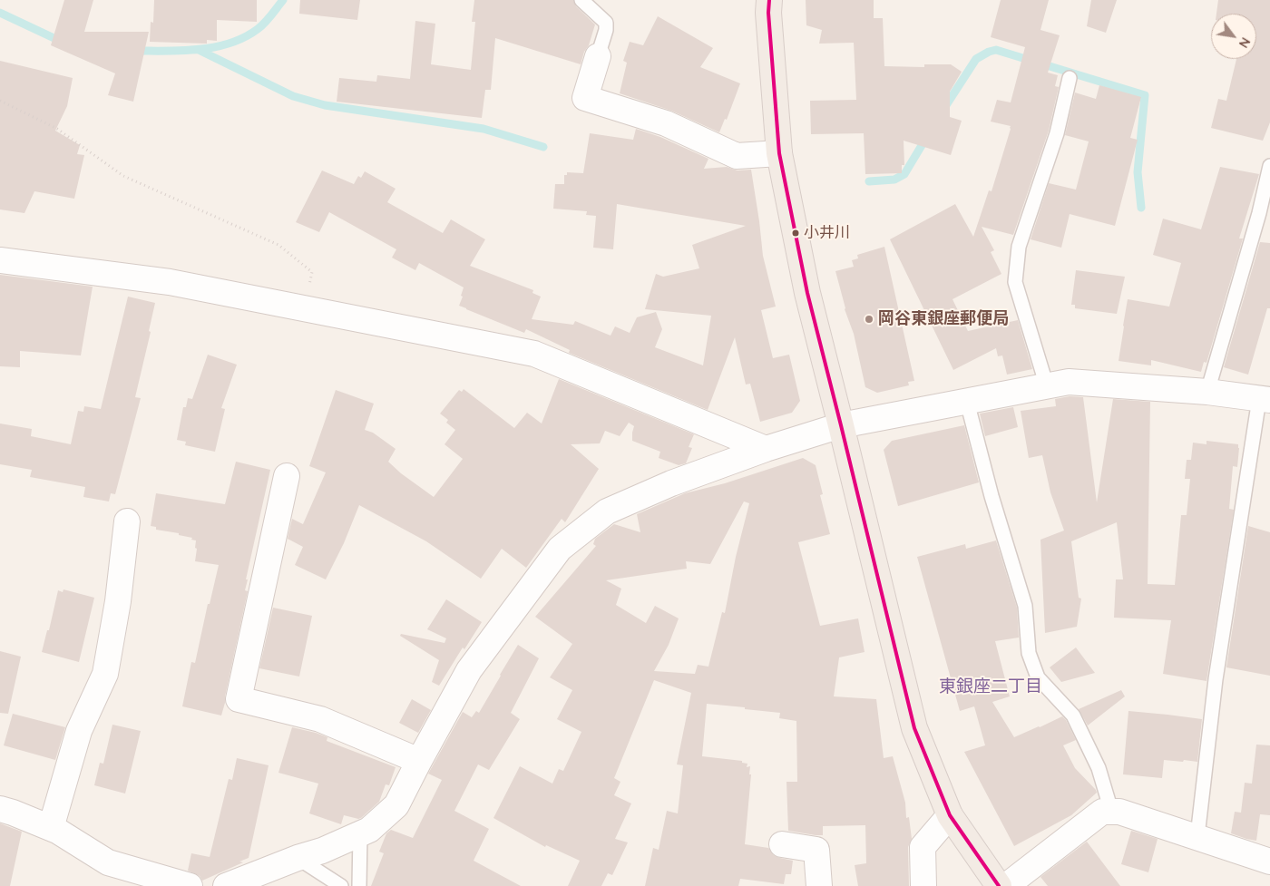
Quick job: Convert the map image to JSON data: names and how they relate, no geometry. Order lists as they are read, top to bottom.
{
  "districts": ["東銀座二丁目"],
  "places": ["小井川", "岡谷東銀座郵便局"],
  "north": "bottom right"
}
